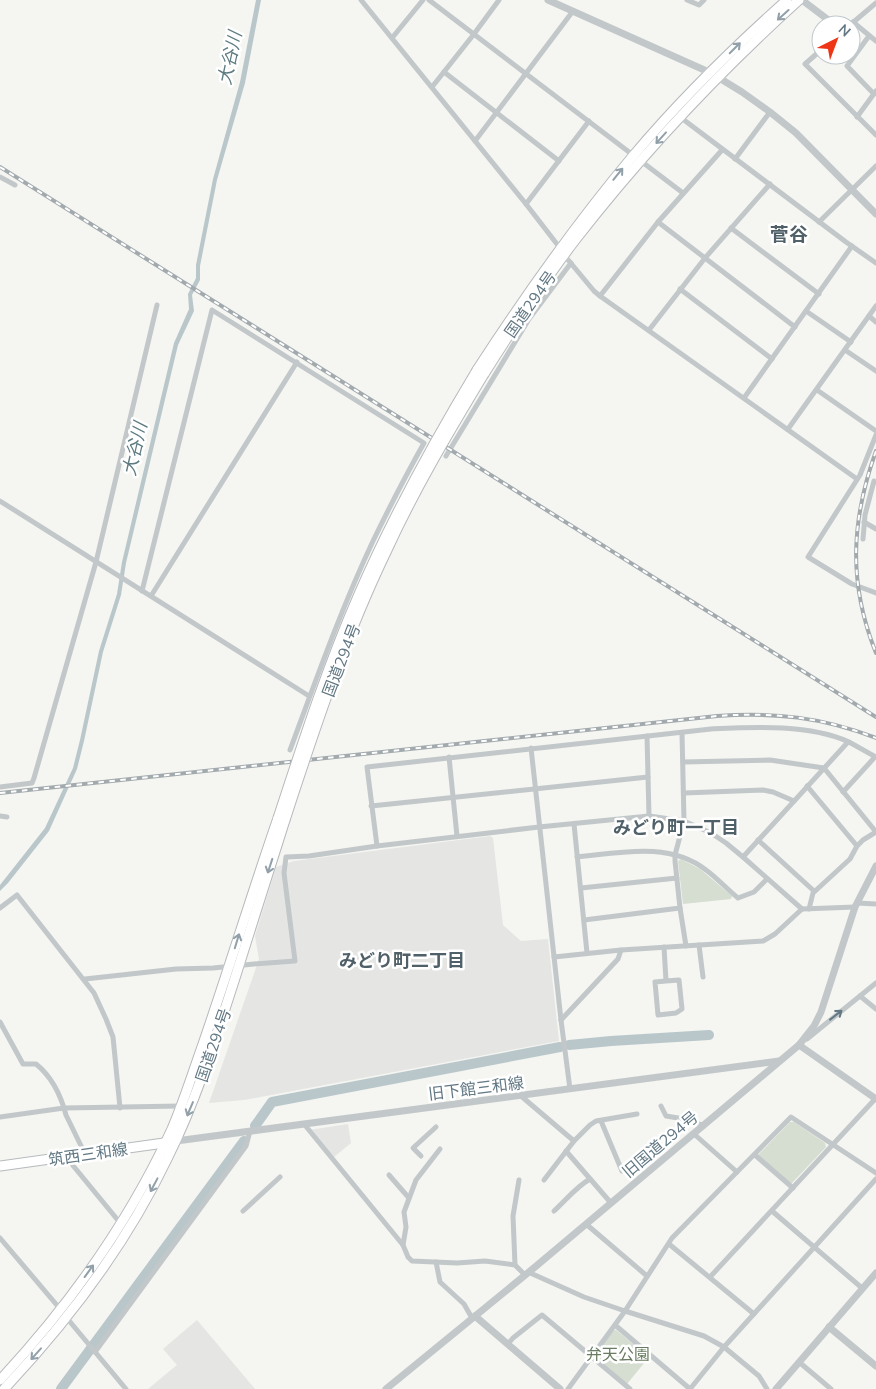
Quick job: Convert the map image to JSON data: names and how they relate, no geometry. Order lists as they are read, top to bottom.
{
  "streets": {
    "main road": ["国道294号", "筑西三和線"],
    "street": ["旧下館三和線", "旧国道294号"]
  },
  "crossings": [
    ["国道294号", "旧下館三和線"],
    ["国道294号", "筑西三和線"],
    ["旧下館三和線", "旧国道294号"],
    ["旧下館三和線", "筑西三和線"]
  ],
  "districts": ["菅谷", "みどり町一丁目", "みどり町二丁目"],
  "water": ["大谷川"],
  "parks": ["弁天公園"],
  "north": "top right"
}
